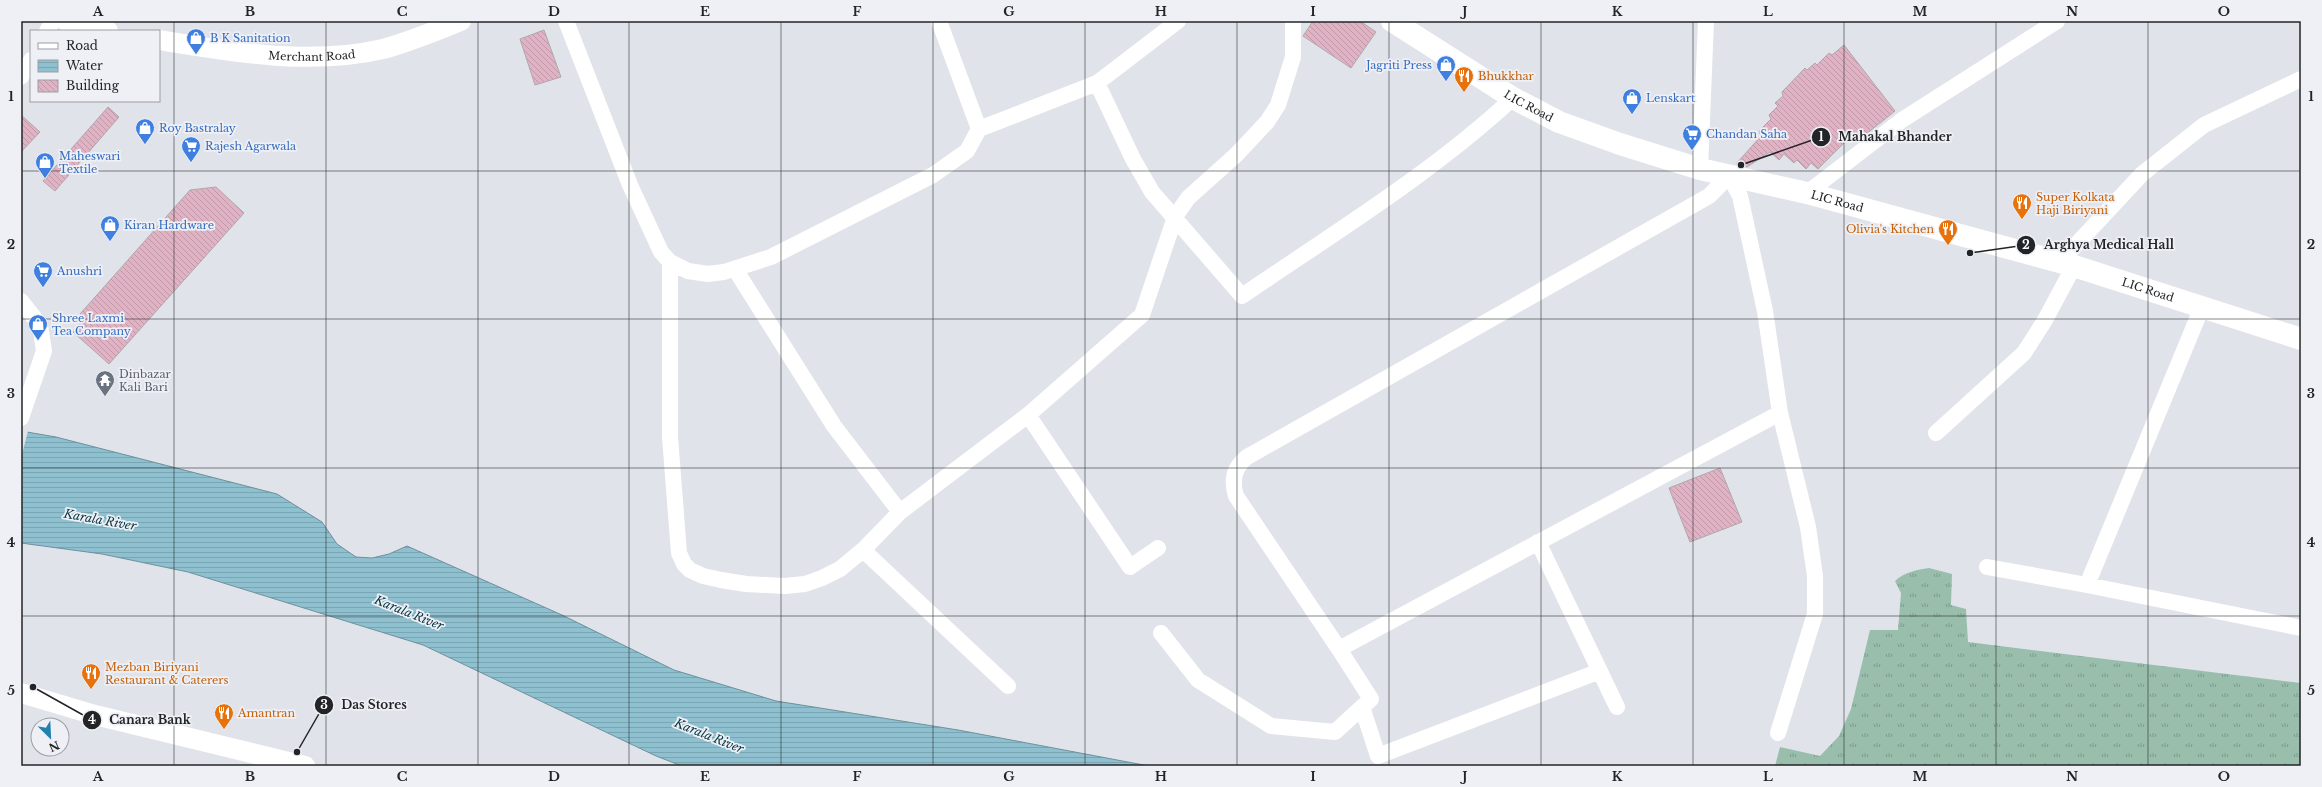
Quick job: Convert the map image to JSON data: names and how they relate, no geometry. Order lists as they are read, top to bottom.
{
  "streets": {
    "main road": ["LIC Road"],
    "street": ["Merchant Road"]
  },
  "water": ["Karala River"],
  "places": {
    "shop": [
      "B K Sanitation",
      "Jagriti Press",
      "Lenskart",
      "Roy Bastralay",
      "Maheswari Textile",
      "Kiran Hardware",
      "Shree Laxmi Tea Company"
    ],
    "restaurant": [
      "Bhukkhar",
      "Super Kolkata Haji Biriyani",
      "Olivia's Kitchen",
      "Mezban Biriyani Restaurant & Caterers",
      "Amantran"
    ],
    "supermarket": ["Chandan Saha", "Rajesh Agarwala", "Anushri"],
    "other": [
      "Mahakal Bhander",
      "Arghya Medical Hall",
      "Canara Bank",
      "Das Stores"
    ],
    "temple": ["Dinbazar Kali Bari"]
  },
  "legend": ["Road", "Water", "Building"],
  "north": "bottom right",
  "grid": {
    "columns": [
      "A",
      "B",
      "C",
      "D",
      "E",
      "F",
      "G",
      "H",
      "I",
      "J",
      "K",
      "L",
      "M",
      "N",
      "O"
    ],
    "rows": [
      "1",
      "2",
      "3",
      "4",
      "5"
    ]
  }
}
